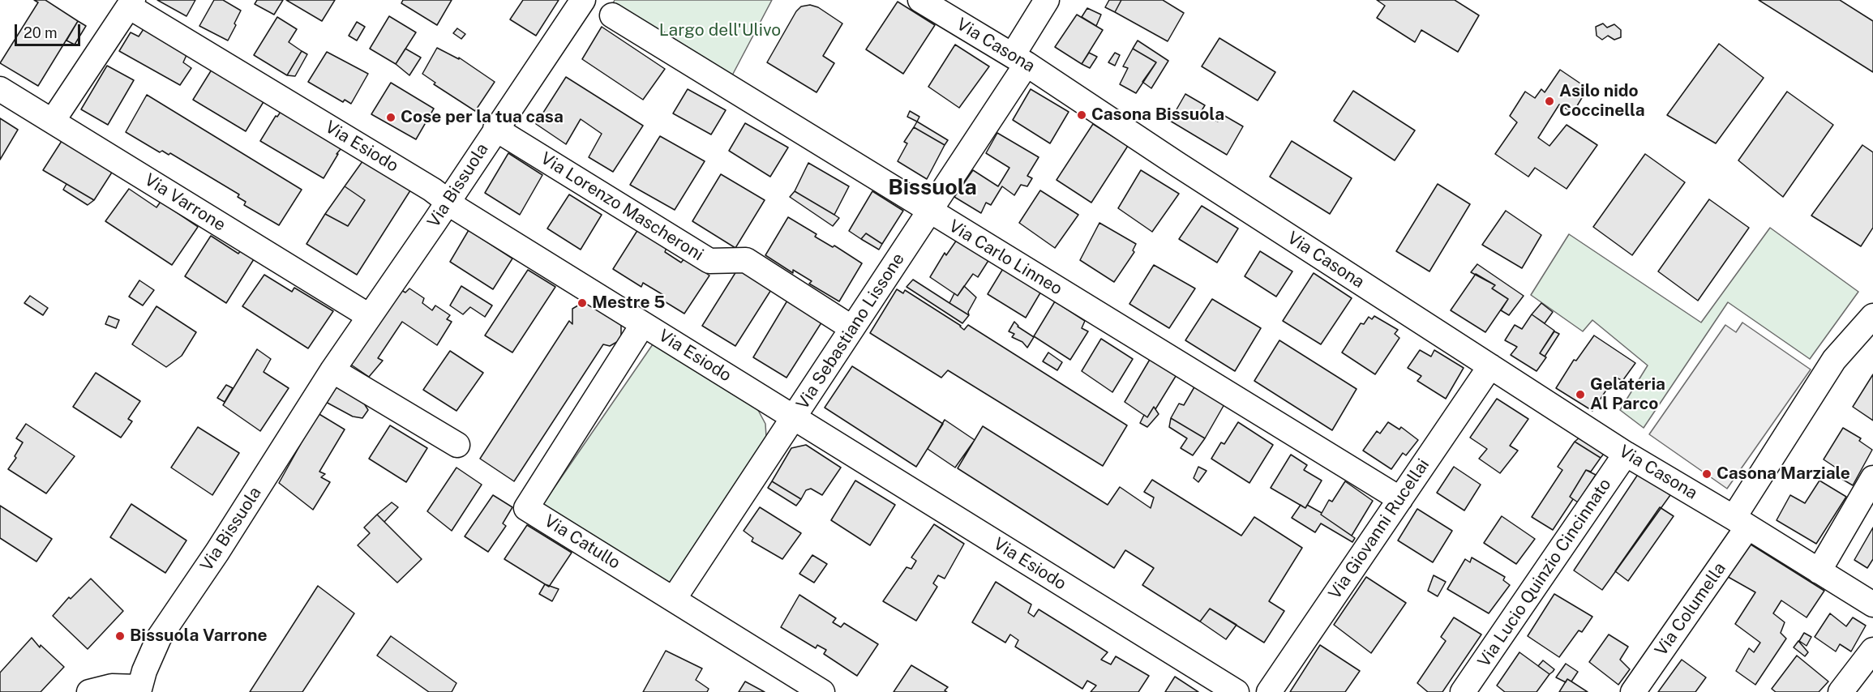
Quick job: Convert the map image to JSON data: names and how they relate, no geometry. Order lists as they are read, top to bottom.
{
  "streets": {
    "street": [
      "Via Casona",
      "Via Esiodo",
      "Via Bissuola",
      "Via Varrone",
      "Via Lorenzo Mascheroni",
      "Via Carlo Linneo",
      "Via Sebastiano Lissone",
      "Via Giovanni Rucellai",
      "Via Catullo",
      "Via Lucio Quinzio Cincinnato",
      "Via Columella"
    ]
  },
  "crossings": [
    ["Via Casona", "Via Sebastiano Lissone"],
    ["Via Casona", "Via Giovanni Rucellai"],
    ["Via Casona", "Via Lucio Quinzio Cincinnato"],
    ["Via Casona", "Via Columella"],
    ["Via Esiodo", "Via Bissuola"],
    ["Via Esiodo", "Via Sebastiano Lissone"],
    ["Via Esiodo", "Via Catullo"],
    ["Via Bissuola", "Via Varrone"],
    ["Via Bissuola", "Via Lorenzo Mascheroni"],
    ["Via Lorenzo Mascheroni", "Via Sebastiano Lissone"],
    ["Via Carlo Linneo", "Via Sebastiano Lissone"],
    ["Via Carlo Linneo", "Via Giovanni Rucellai"],
    ["Via Sebastiano Lissone", "Via Catullo"]
  ],
  "districts": ["Bissuola"],
  "parks": ["Largo dell'Ulivo"],
  "places": [
    "Asilo nido Coccinella",
    "Casona Bissuola",
    "Cose per la tua casa",
    "Mestre 5",
    "Gelateria Al Parco",
    "Casona Marziale",
    "Bissuola Varrone"
  ],
  "scale_bar": "20 m"
}
